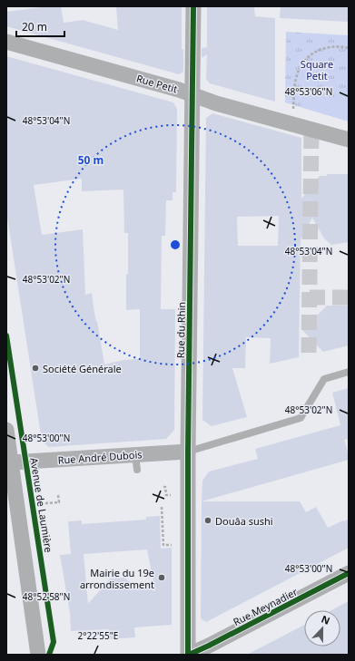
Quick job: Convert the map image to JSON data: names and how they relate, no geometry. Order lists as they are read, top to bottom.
{
  "streets": {
    "street": [
      "Rue Petit",
      "Rue du Rhin",
      "Rue André Dubois",
      "Rue Meynadier"
    ],
    "cycle path": ["Avenue de Laumière"]
  },
  "crossings": [
    ["Rue Petit", "Rue du Rhin"],
    ["Rue du Rhin", "Rue André Dubois"],
    ["Rue du Rhin", "Rue Meynadier"]
  ],
  "parks": ["Square Petit"],
  "places": ["Société Générale", "Douâa sushi", "Mairie du 19e arrondissement"],
  "scale_bar": "20 m",
  "north": "top",
  "coordinates": [
    "48°53'06\"N",
    "48°53'04\"N",
    "48°53'02\"N",
    "48°53'00\"N",
    "48°52'58\"N",
    "2°22'55\"E"
  ],
  "rings": ["50 m"]
}
